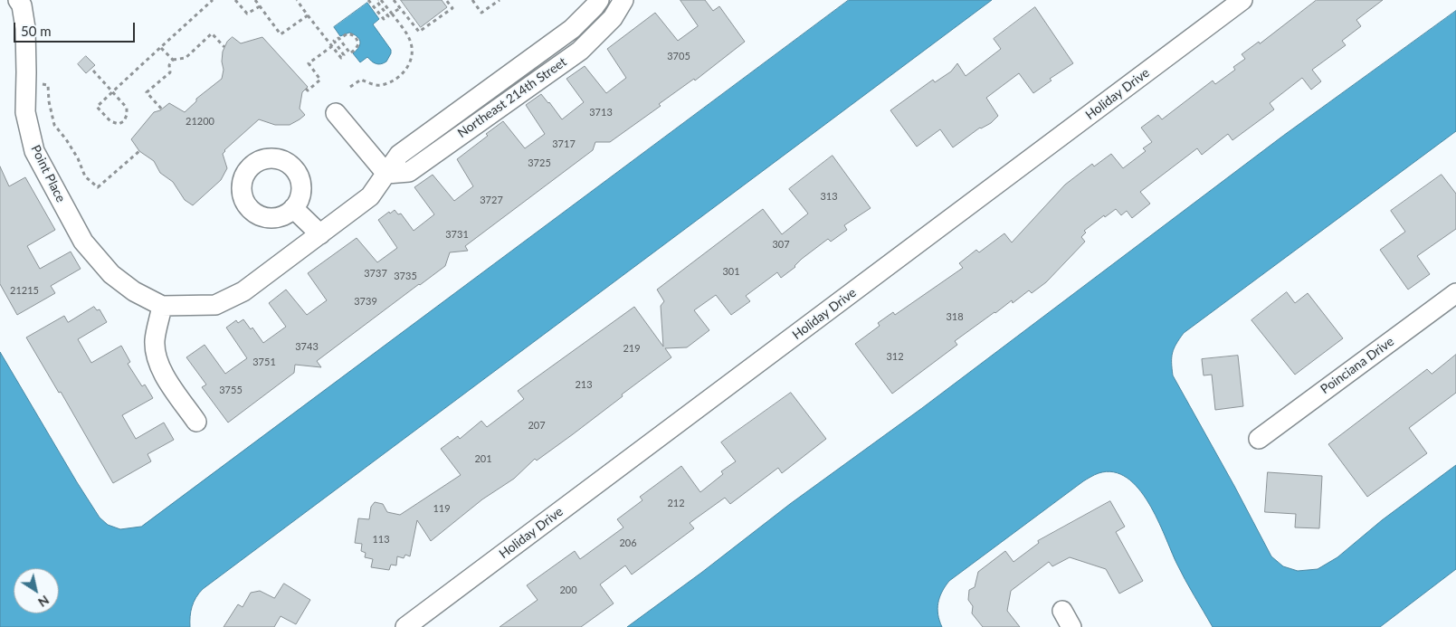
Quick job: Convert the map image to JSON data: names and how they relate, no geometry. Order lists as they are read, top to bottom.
{
  "streets": {
    "street": [
      "Holiday Drive",
      "Northeast 214th Street",
      "Point Place",
      "Poinciana Drive"
    ]
  },
  "crossings": [
    ["Northeast 214th Street", "Point Place"]
  ],
  "house_numbers": [
    "3705",
    "3713",
    "21200",
    "3717",
    "3725",
    "313",
    "3727",
    "3731",
    "307",
    "301",
    "3737",
    "3735",
    "21215",
    "3739",
    "318",
    "3743",
    "219",
    "312",
    "3751",
    "213",
    "3755",
    "207",
    "201",
    "212",
    "119",
    "113",
    "206",
    "200"
  ],
  "scale_bar": "50 m",
  "north": "bottom right"
}
